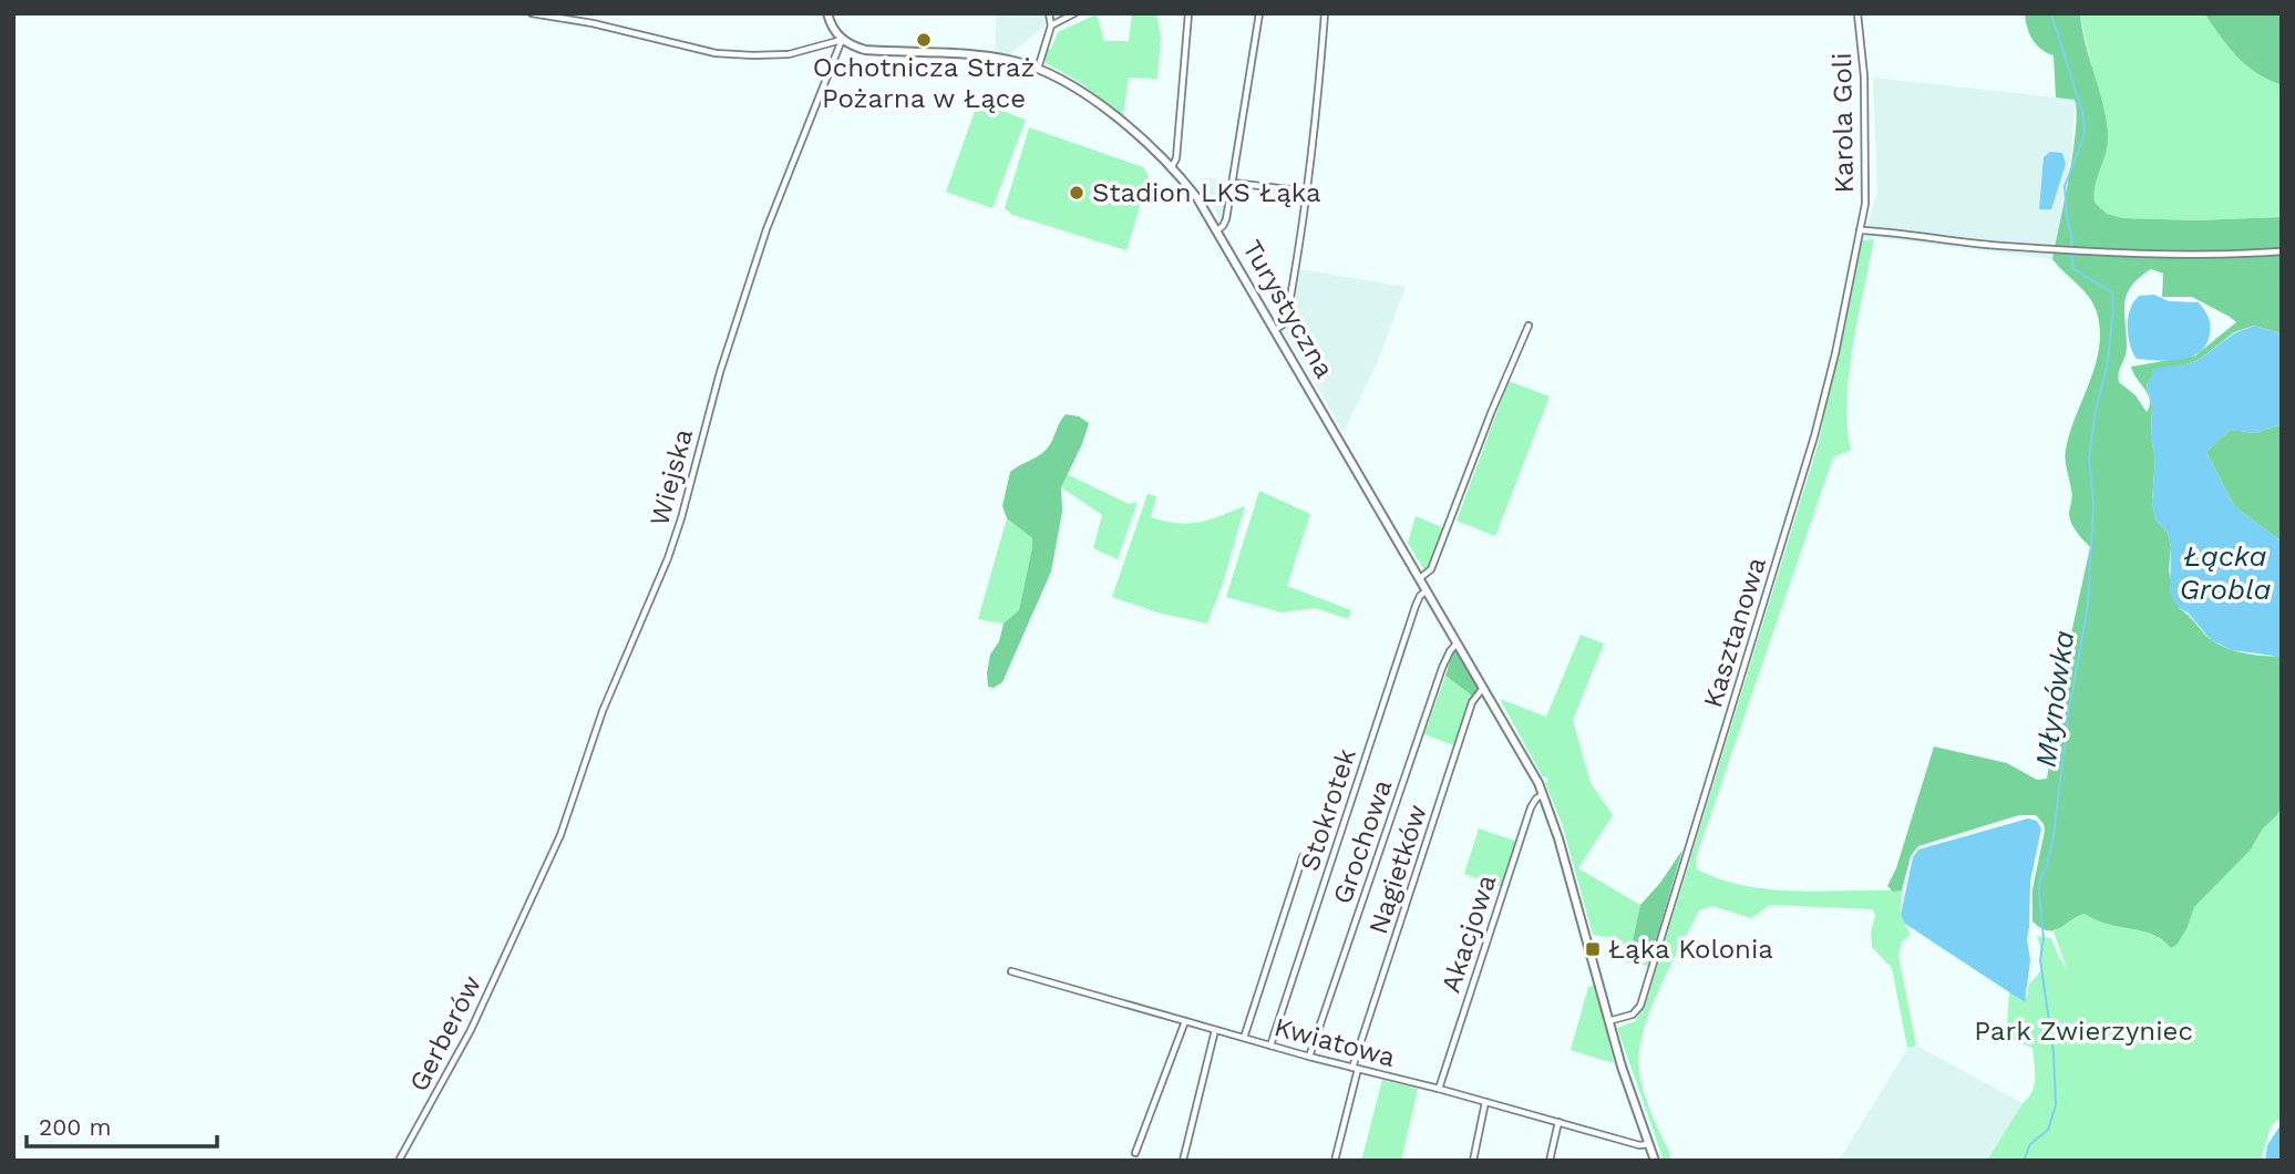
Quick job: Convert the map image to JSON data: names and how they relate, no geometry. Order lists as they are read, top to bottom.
{
  "streets": {
    "main road": ["Turystyczna"],
    "street": [
      "Karola Goli",
      "Wiejska",
      "Kasztanowa",
      "Stokrotek",
      "Grochowa",
      "Nagietków",
      "Akacjowa",
      "Gerberów",
      "Kwiatowa"
    ]
  },
  "crossings": [
    ["Karola Goli", "Kasztanowa"],
    ["Turystyczna", "Wiejska"],
    ["Turystyczna", "Kasztanowa"],
    ["Turystyczna", "Stokrotek"],
    ["Turystyczna", "Grochowa"],
    ["Turystyczna", "Nagietków"],
    ["Turystyczna", "Akacjowa"],
    ["Turystyczna", "Kwiatowa"],
    ["Wiejska", "Gerberów"],
    ["Stokrotek", "Kwiatowa"],
    ["Grochowa", "Kwiatowa"],
    ["Nagietków", "Kwiatowa"],
    ["Akacjowa", "Kwiatowa"]
  ],
  "water": ["Łącka Grobla", "Młynówka"],
  "parks": ["Park Zwierzyniec"],
  "places": {
    "other": ["Ochotnicza Straż Pożarna w Łące", "Stadion LKS Łąka"],
    "transit": ["Łąka Kolonia"]
  },
  "scale_bar": "200 m"
}
